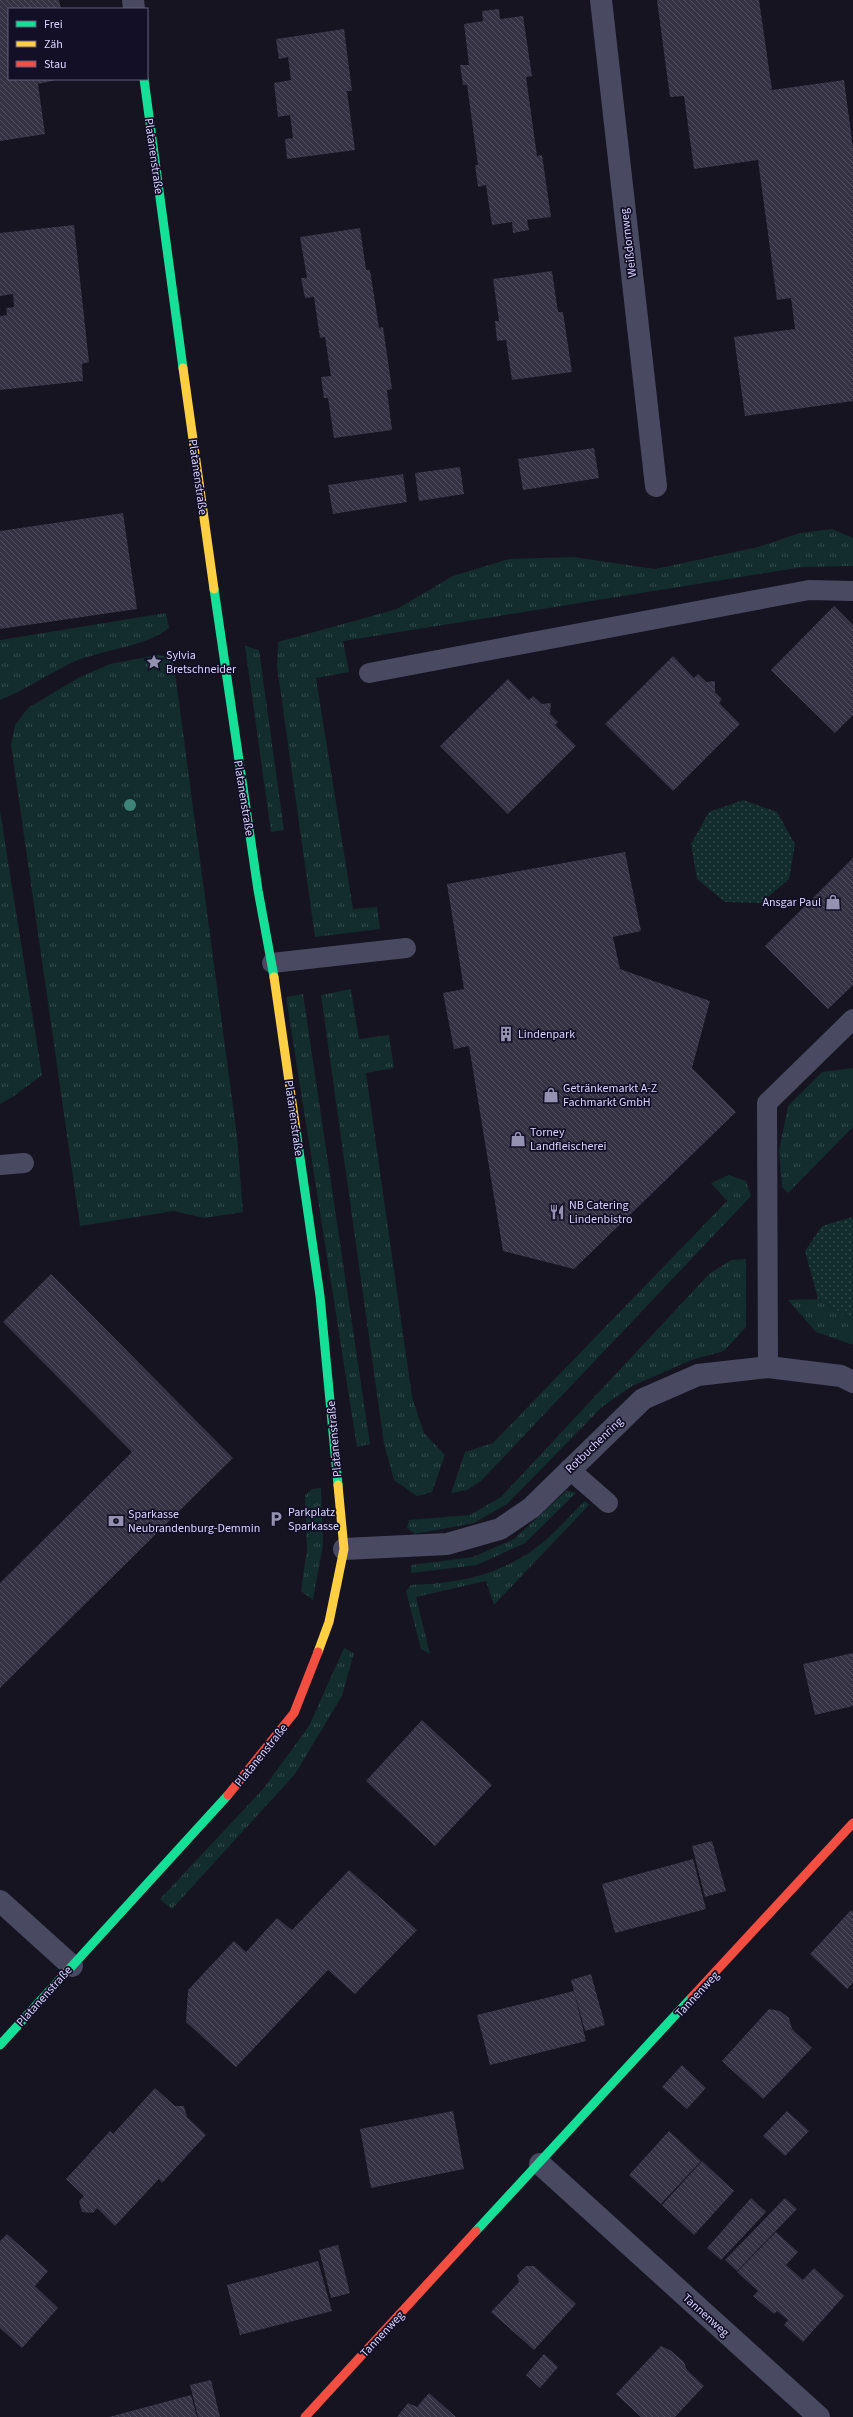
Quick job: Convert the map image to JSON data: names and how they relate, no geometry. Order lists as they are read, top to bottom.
{
  "streets": {
    "street": [
      "Platanenstraße",
      "Weißdornweg",
      "Rotbuchenring",
      "Tannenweg"
    ]
  },
  "crossings": [
    ["Platanenstraße", "Rotbuchenring"]
  ],
  "places": {
    "place": ["Sylvia Bretschneider"],
    "shop": ["Ansgar Paul", "Getränkemarkt A-Z Fachmarkt GmbH", "Torney Landfleischerei"],
    "building": ["Lindenpark"],
    "restaurant": ["NB Catering Lindenbistro"],
    "parking": ["Parkplatz Sparkasse"],
    "bank": ["Sparkasse Neubrandenburg-Demmin"]
  },
  "legend": ["Frei", "Zäh", "Stau"]
}
